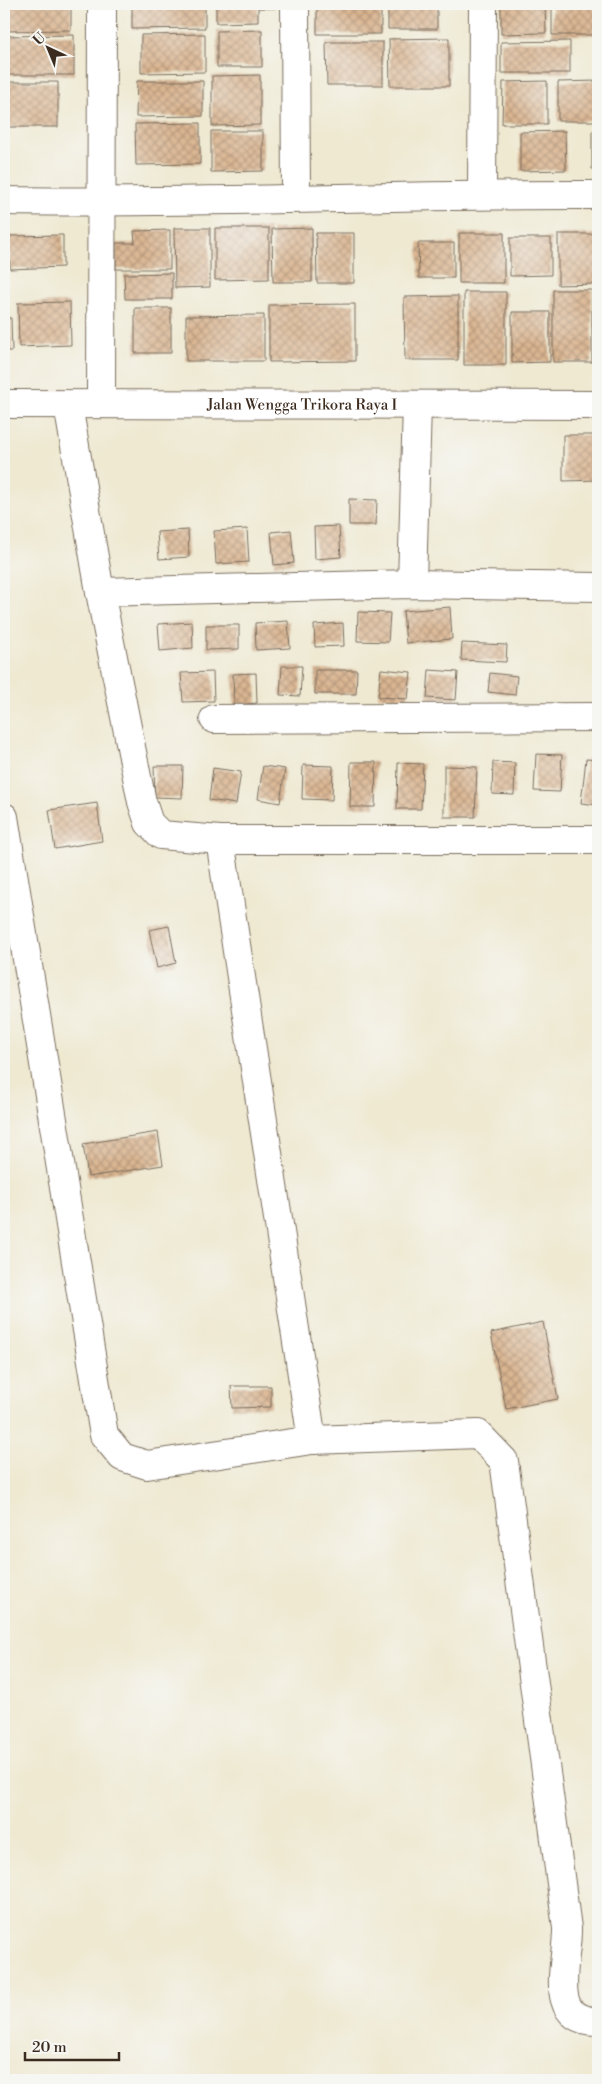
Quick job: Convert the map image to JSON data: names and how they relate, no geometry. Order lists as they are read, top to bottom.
{
  "streets": {
    "street": ["Jalan Wengga Trikora Raya I"]
  },
  "scale_bar": "20 m",
  "north": "top left"
}
